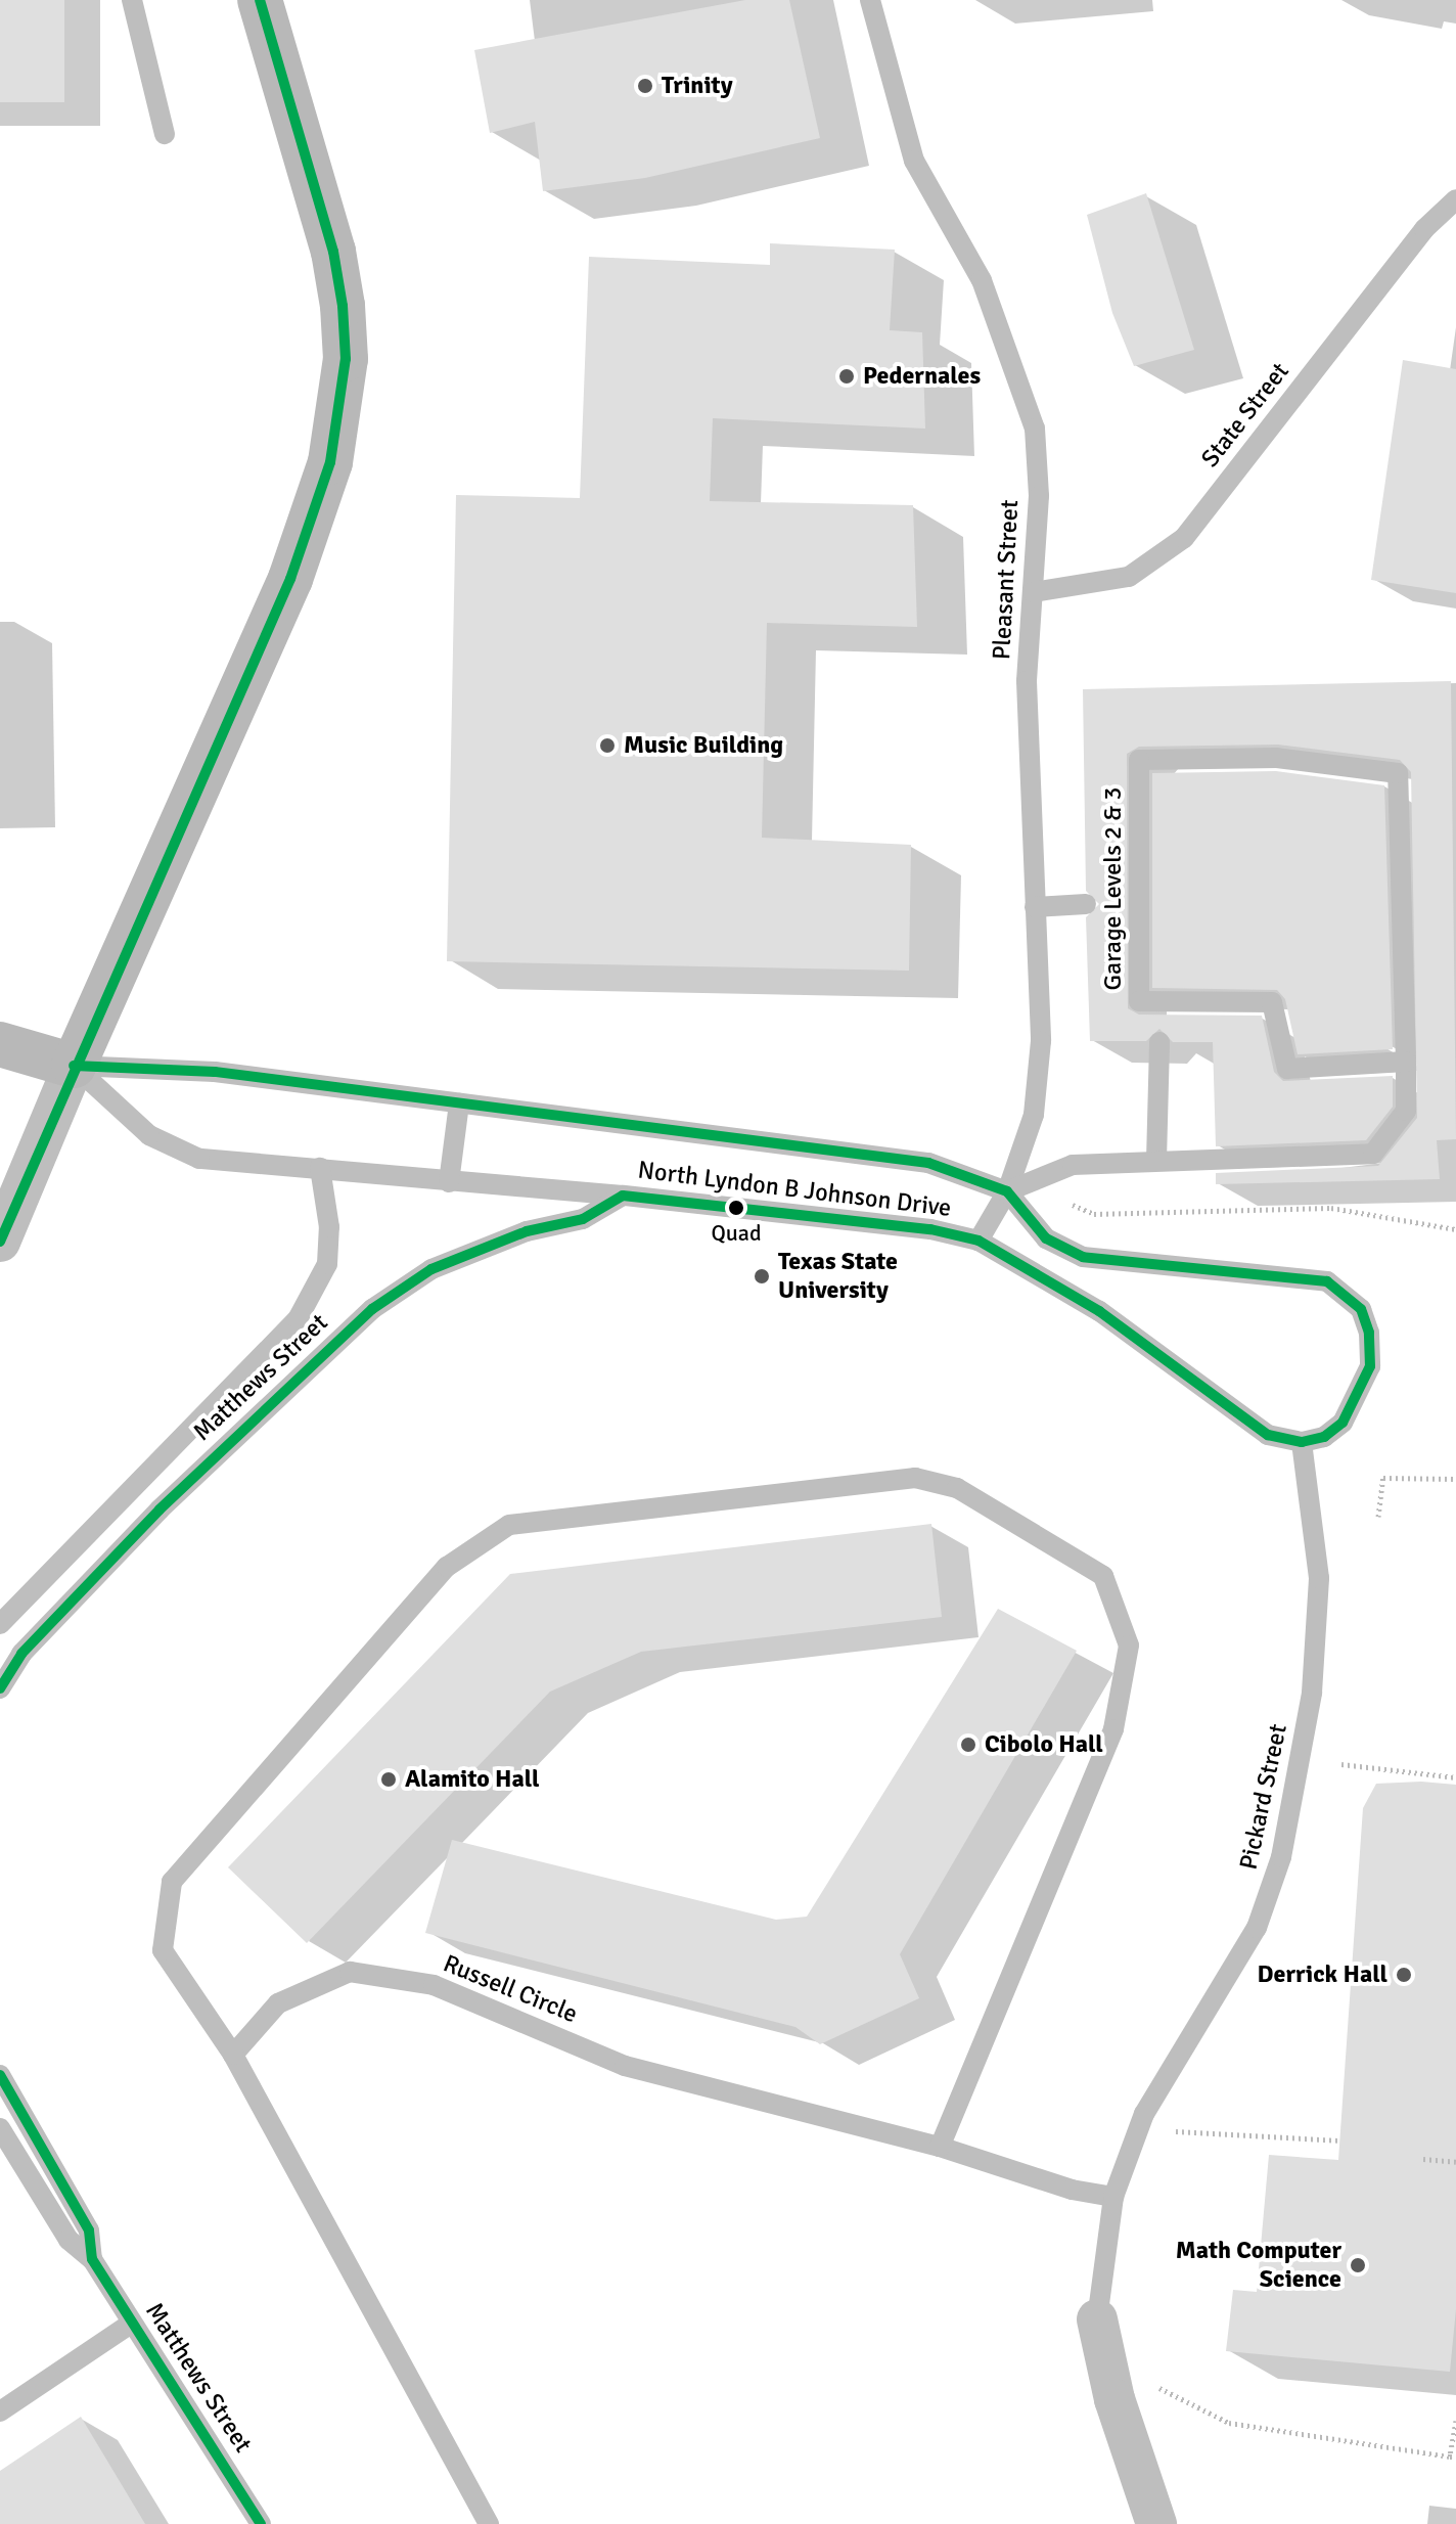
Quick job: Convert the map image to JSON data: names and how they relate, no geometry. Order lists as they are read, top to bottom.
{
  "streets": {
    "lane": [
      "State Street",
      "Pleasant Street",
      "Garage Levels 2 & 3",
      "North Lyndon B Johnson Drive",
      "Matthews Street",
      "Pickard Street",
      "Russell Circle"
    ]
  },
  "crossings": [
    ["State Street", "Pleasant Street"],
    ["Pleasant Street", "Garage Levels 2 & 3"],
    ["Pleasant Street", "North Lyndon B Johnson Drive"],
    ["Garage Levels 2 & 3", "North Lyndon B Johnson Drive"],
    ["North Lyndon B Johnson Drive", "Matthews Street"],
    ["North Lyndon B Johnson Drive", "Pickard Street"],
    ["Pickard Street", "Russell Circle"]
  ],
  "places": [
    "Trinity",
    "Pedernales",
    "Music Building",
    "Quad",
    "Texas State University",
    "Cibolo Hall",
    "Alamito Hall",
    "Derrick Hall",
    "Math Computer Science"
  ]
}
